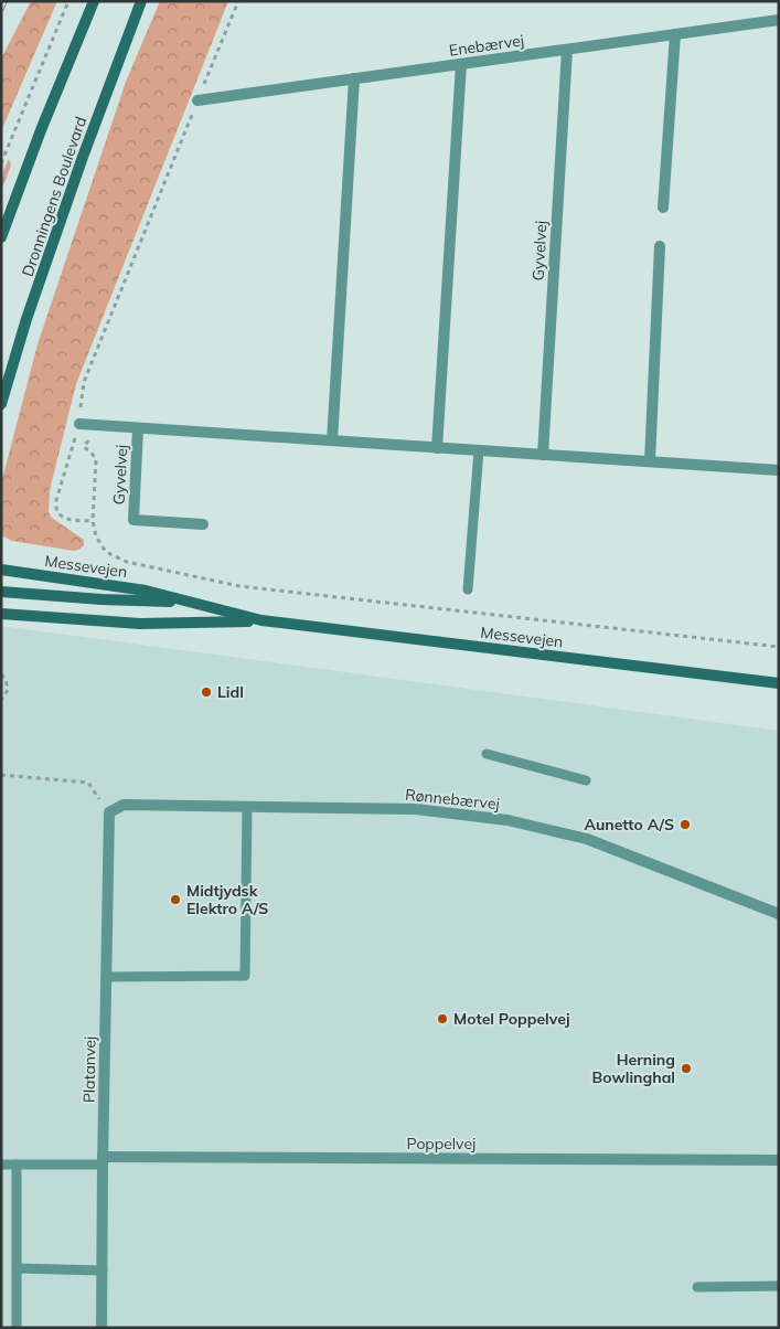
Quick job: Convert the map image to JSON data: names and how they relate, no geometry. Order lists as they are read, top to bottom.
{
  "streets": {
    "main road": ["Dronningens Boulevard", "Messevejen"],
    "street": [
      "Enebærvej",
      "Gyvelvej",
      "Rønnebærvej",
      "Platanvej",
      "Poppelvej"
    ]
  },
  "crossings": [
    ["Enebærvej", "Gyvelvej"],
    ["Rønnebærvej", "Platanvej"],
    ["Platanvej", "Poppelvej"]
  ],
  "places": [
    "Lidl",
    "Aunetto A/S",
    "Midtjydsk Elektro A/S",
    "Motel Poppelvej",
    "Herning Bowlinghal"
  ]
}
